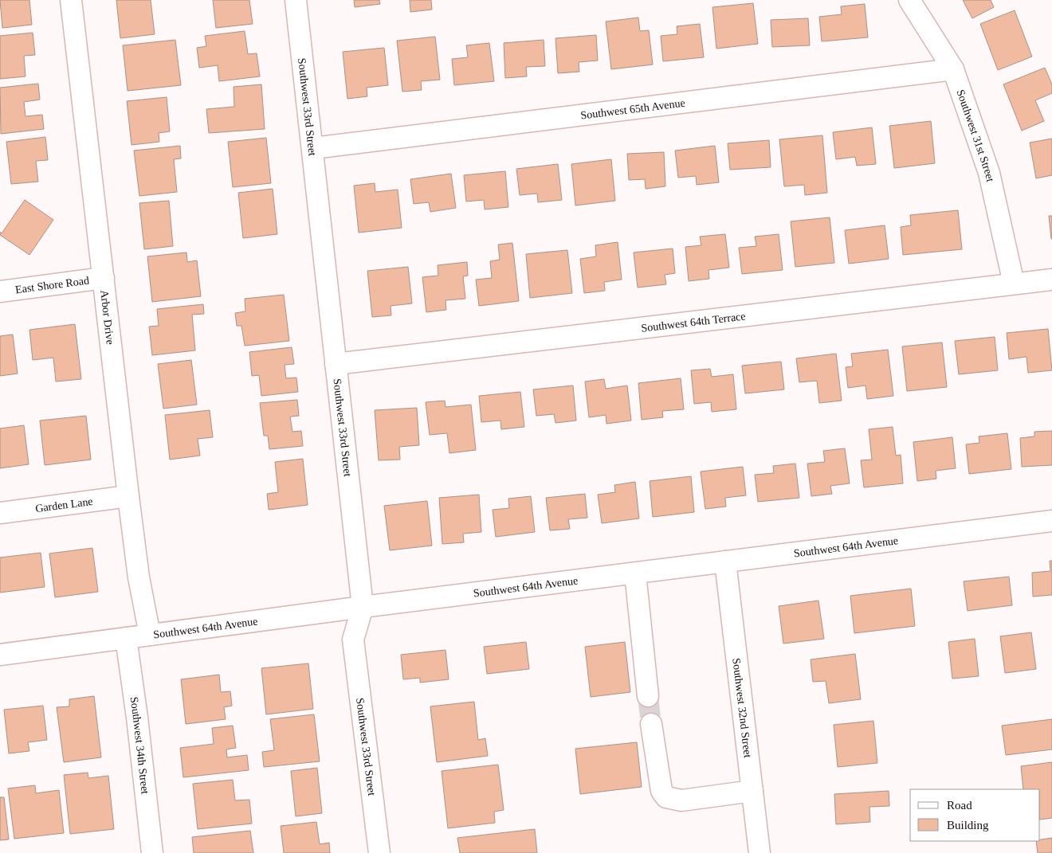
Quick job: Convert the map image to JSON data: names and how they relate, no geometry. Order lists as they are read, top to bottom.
{
  "streets": {
    "street": [
      "Southwest 33rd Street",
      "Southwest 65th Avenue",
      "Southwest 31st Street",
      "East Shore Road",
      "Arbor Drive",
      "Southwest 64th Terrace",
      "Garden Lane",
      "Southwest 64th Avenue",
      "Southwest 32nd Street",
      "Southwest 34th Street"
    ]
  },
  "crossings": [
    ["Southwest 33rd Street", "Southwest 65th Avenue"],
    ["Southwest 33rd Street", "Southwest 64th Terrace"],
    ["Southwest 33rd Street", "Southwest 64th Avenue"],
    ["Southwest 65th Avenue", "Southwest 31st Street"],
    ["Southwest 31st Street", "Southwest 64th Terrace"],
    ["East Shore Road", "Arbor Drive"],
    ["Arbor Drive", "Garden Lane"],
    ["Arbor Drive", "Southwest 64th Avenue"],
    ["Southwest 64th Avenue", "Southwest 32nd Street"],
    ["Southwest 64th Avenue", "Southwest 34th Street"]
  ],
  "legend": ["Road", "Building"]
}
